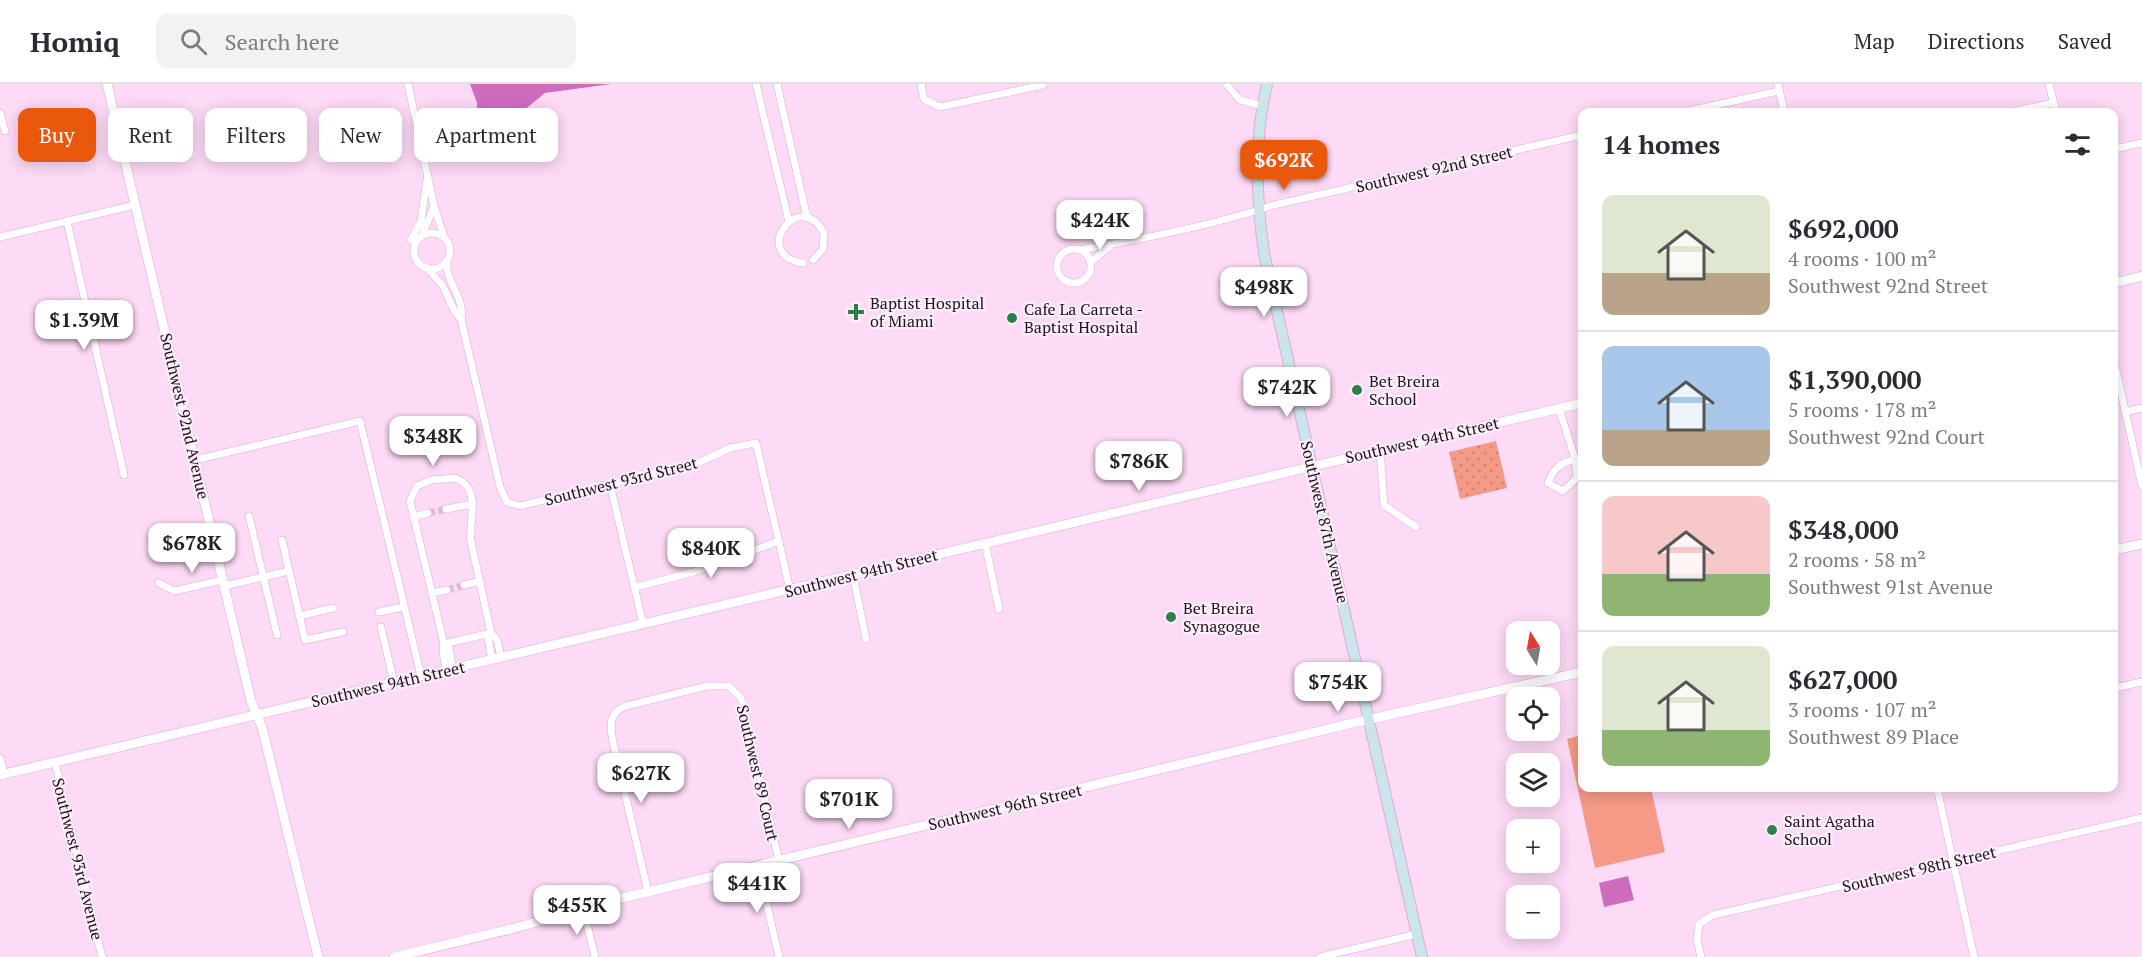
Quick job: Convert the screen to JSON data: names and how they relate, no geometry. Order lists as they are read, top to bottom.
{
  "streets": {
    "main road": ["Southwest 87th Avenue"],
    "street": [
      "Southwest 92nd Street",
      "Southwest 92nd Avenue",
      "Southwest 94th Street",
      "Southwest 93rd Street",
      "Southwest 89 Court",
      "Southwest 96th Street",
      "Southwest 93rd Avenue",
      "Southwest 98th Street"
    ]
  },
  "crossings": [
    ["Southwest 92nd Street", "Southwest 87th Avenue"],
    ["Southwest 92nd Avenue", "Southwest 94th Street"],
    ["Southwest 94th Street", "Southwest 87th Avenue"],
    ["Southwest 94th Street", "Southwest 93rd Avenue"],
    ["Southwest 87th Avenue", "Southwest 96th Street"],
    ["Southwest 89 Court", "Southwest 96th Street"]
  ],
  "places": {
    "health": ["Baptist Hospital of Miami"],
    "other": [
      "Cafe La Carreta - Baptist Hospital",
      "Bet Breira School",
      "Bet Breira Synagogue",
      "Saint Agatha School"
    ]
  },
  "north": "top",
  "page": {
    "header": "Homiq",
    "search": "Search here",
    "nav": ["Map", "Directions", "Saved"],
    "chip": [
      "Buy",
      "Rent",
      "Filters",
      "New",
      "Apartment"
    ],
    "heading": "14 homes",
    "price": [
      "$692K",
      "$424K",
      "$498K",
      "$1.39M",
      "$742K",
      "$348K",
      "$786K",
      "$678K",
      "$840K",
      "$754K",
      "$627K",
      "$701K",
      "$441K",
      "$455K"
    ],
    "list": [
      {
        "name": "$692,000",
        "note": "4 rooms · 100 m² · Southwest 92nd Street"
      },
      {
        "name": "$1,390,000",
        "note": "5 rooms · 178 m² · Southwest 92nd Court"
      },
      {
        "name": "$348,000",
        "note": "2 rooms · 58 m² · Southwest 91st Avenue"
      },
      {
        "name": "$627,000",
        "note": "3 rooms · 107 m² · Southwest 89 Place"
      }
    ],
    "map_buttons": ["+", "−"]
  }
}
